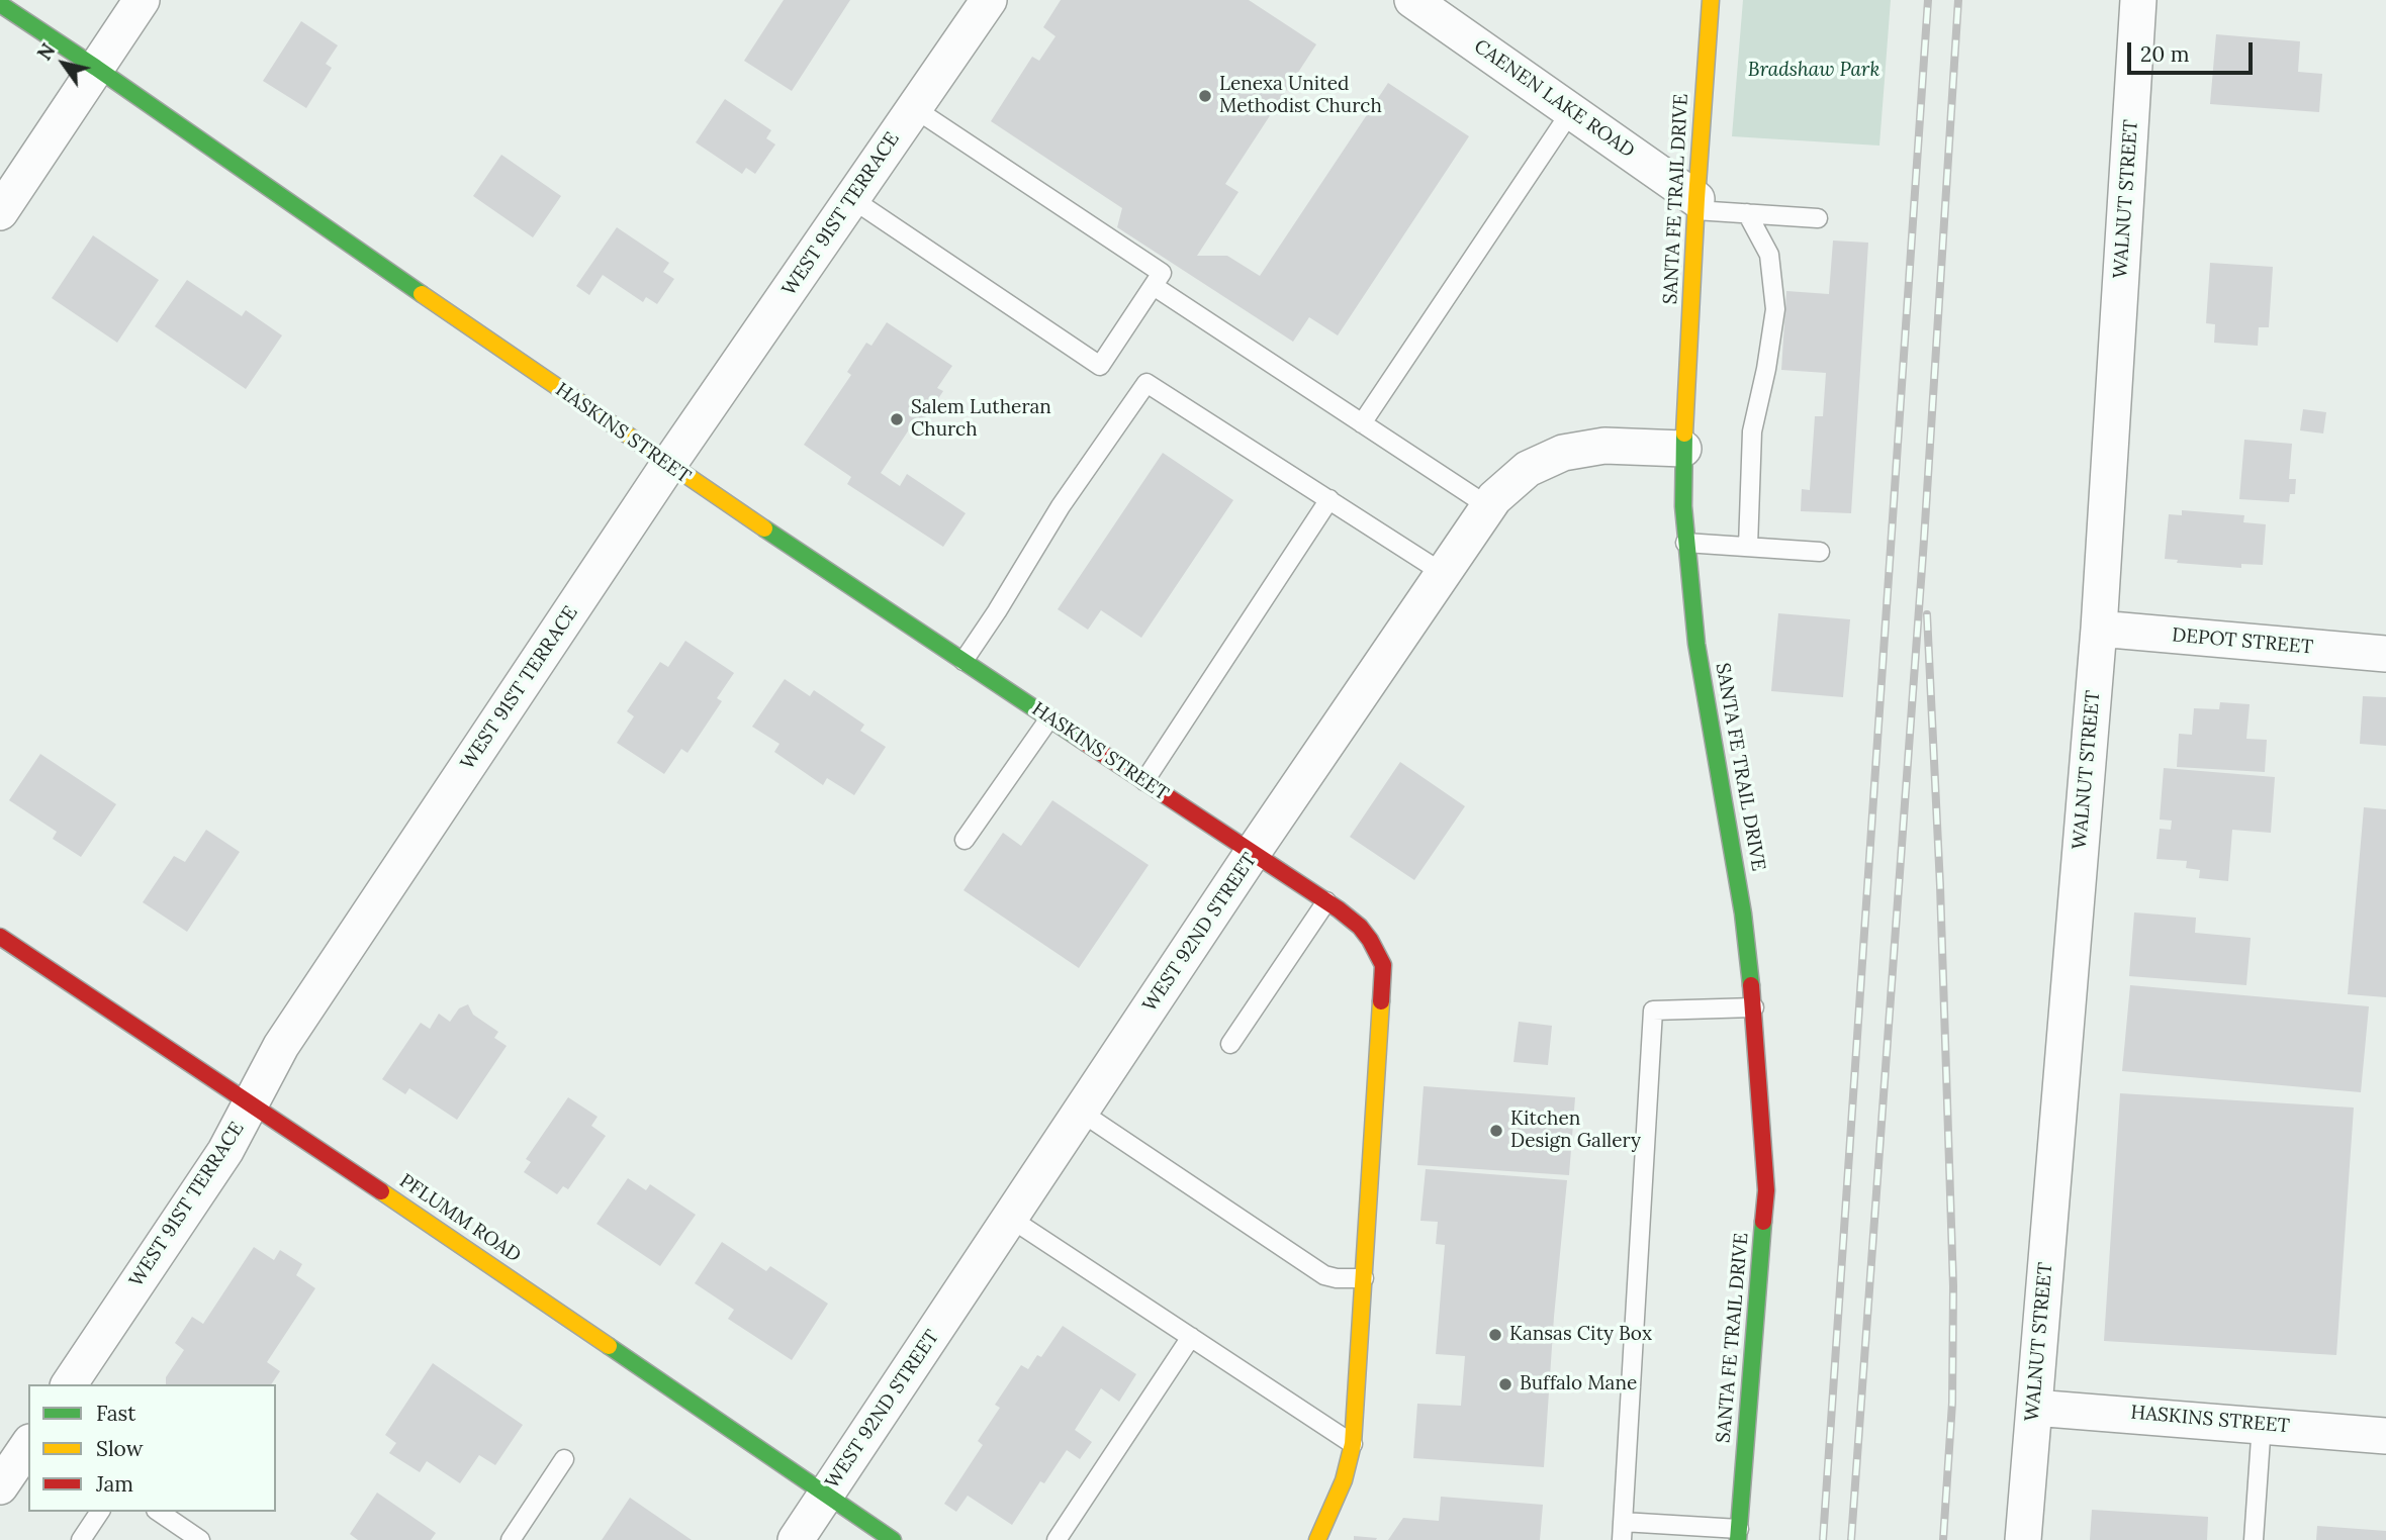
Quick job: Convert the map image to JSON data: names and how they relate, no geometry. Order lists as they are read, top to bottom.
{
  "streets": {
    "main road": ["SANTA FE TRAIL DRIVE", "HASKINS STREET", "PFLUMM ROAD"],
    "street": [
      "CAENEN LAKE ROAD",
      "WALNUT STREET",
      "WEST 91ST TERRACE",
      "DEPOT STREET",
      "WEST 92ND STREET"
    ]
  },
  "crossings": [
    ["CAENEN LAKE ROAD", "SANTA FE TRAIL DRIVE"],
    ["SANTA FE TRAIL DRIVE", "WEST 92ND STREET"],
    ["WALNUT STREET", "HASKINS STREET"],
    ["WALNUT STREET", "DEPOT STREET"],
    ["WEST 91ST TERRACE", "HASKINS STREET"],
    ["WEST 91ST TERRACE", "PFLUMM ROAD"],
    ["HASKINS STREET", "WEST 92ND STREET"],
    ["WEST 92ND STREET", "PFLUMM ROAD"]
  ],
  "parks": ["Bradshaw Park"],
  "places": [
    "Lenexa United Methodist Church",
    "Salem Lutheran Church",
    "Kitchen Design Gallery",
    "Kansas City Box",
    "Buffalo Mane"
  ],
  "legend": ["Fast", "Slow", "Jam"],
  "scale_bar": "20 m",
  "north": "top left"
}
